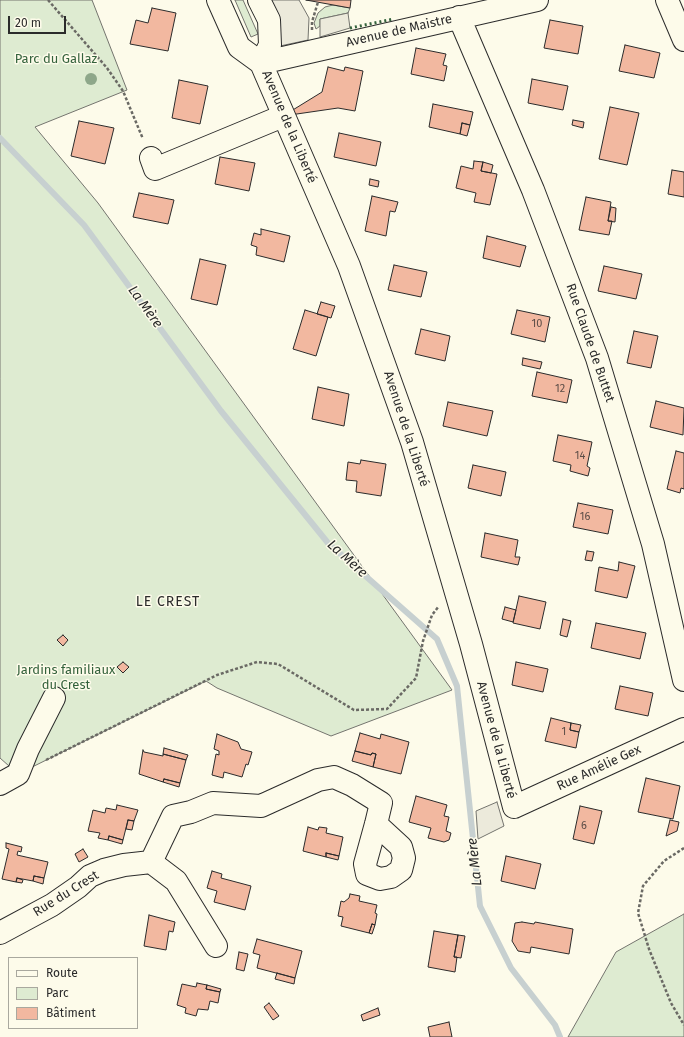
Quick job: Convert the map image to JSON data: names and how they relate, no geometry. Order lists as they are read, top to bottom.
{
  "streets": {
    "street": [
      "Avenue de Maistre",
      "Avenue de la Liberté",
      "Rue Claude de Buttet",
      "Rue Amélie Gex",
      "Rue du Crest"
    ]
  },
  "crossings": [
    ["Avenue de Maistre", "Avenue de la Liberté"],
    ["Avenue de Maistre", "Rue Claude de Buttet"],
    ["Avenue de la Liberté", "Rue Amélie Gex"]
  ],
  "districts": ["LE CREST"],
  "water": ["La Mère"],
  "parks": ["Parc du Gallaz", "Jardins familiaux du Crest"],
  "house_numbers": [
    "10",
    "12",
    "14",
    "16",
    "1",
    "6"
  ],
  "legend": ["Route", "Parc", "Bâtiment"],
  "scale_bar": "20 m"
}
